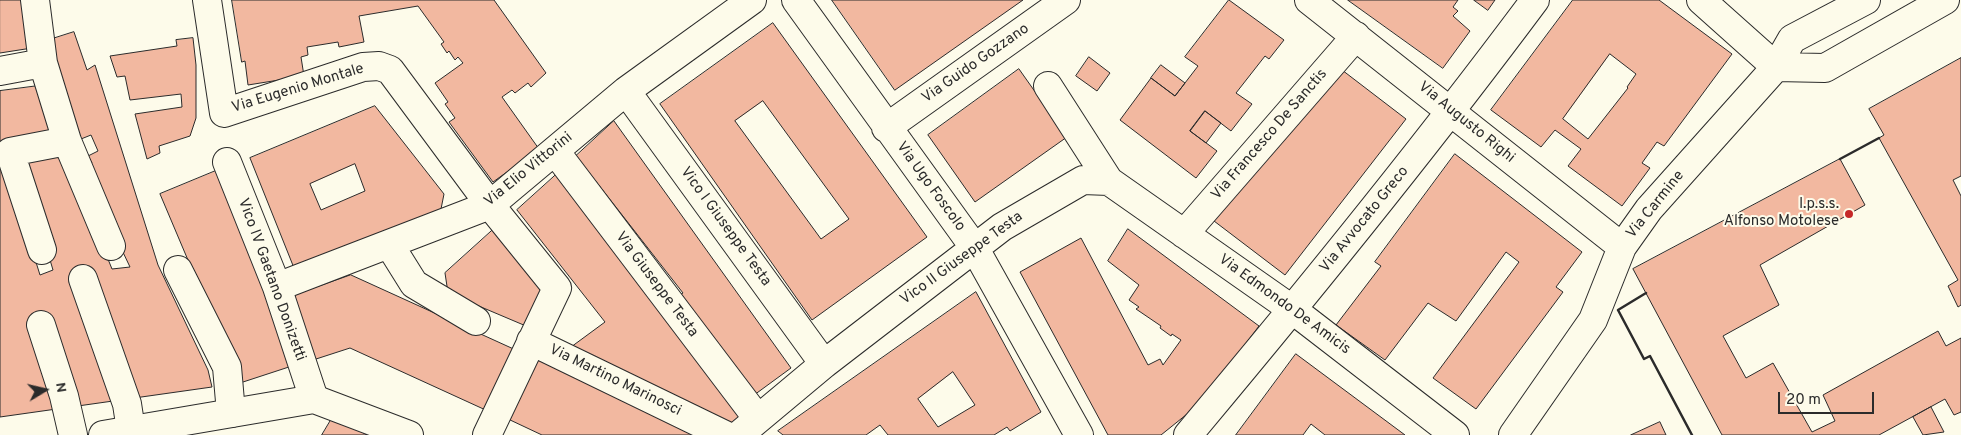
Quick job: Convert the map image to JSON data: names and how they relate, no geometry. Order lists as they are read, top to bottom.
{
  "streets": {
    "street": [
      "Via Guido Gozzano",
      "Via Eugenio Montale",
      "Via Augusto Righi",
      "Via Francesco De Sanctis",
      "Via Elio Vittorini",
      "Via Ugo Foscolo",
      "Via Carmine",
      "Via Avvocato Greco",
      "Vico I Giuseppe Testa",
      "Vico II Giuseppe Testa",
      "Vico IV Gaetano Donizetti",
      "Via Giuseppe Testa",
      "Via Edmondo De Amicis",
      "Via Martino Marinosci"
    ]
  },
  "crossings": [
    ["Via Guido Gozzano", "Via Ugo Foscolo"],
    ["Via Eugenio Montale", "Via Elio Vittorini"],
    ["Via Eugenio Montale", "Via Martino Marinosci"],
    ["Via Augusto Righi", "Via Francesco De Sanctis"],
    ["Via Augusto Righi", "Via Carmine"],
    ["Via Augusto Righi", "Via Avvocato Greco"],
    ["Via Francesco De Sanctis", "Via Edmondo De Amicis"],
    ["Via Elio Vittorini", "Vico I Giuseppe Testa"],
    ["Via Elio Vittorini", "Vico IV Gaetano Donizetti"],
    ["Via Elio Vittorini", "Via Giuseppe Testa"],
    ["Via Ugo Foscolo", "Vico II Giuseppe Testa"],
    ["Via Avvocato Greco", "Via Edmondo De Amicis"],
    ["Vico I Giuseppe Testa", "Vico II Giuseppe Testa"],
    ["Vico II Giuseppe Testa", "Via Giuseppe Testa"],
    ["Vico II Giuseppe Testa", "Via Edmondo De Amicis"]
  ],
  "places": ["I.p.s.s. Alfonso Motolese"],
  "scale_bar": "20 m",
  "north": "right"
}
